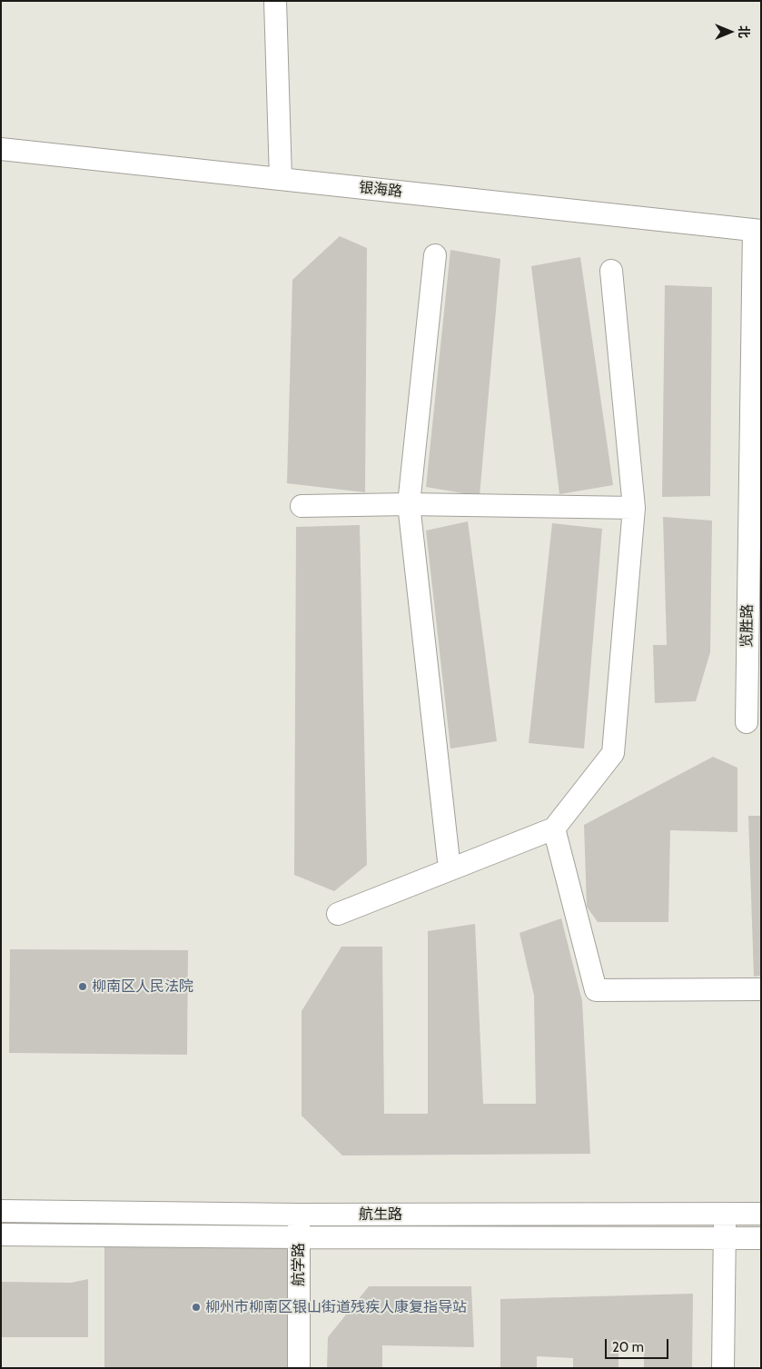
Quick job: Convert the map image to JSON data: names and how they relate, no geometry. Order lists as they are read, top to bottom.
{
  "streets": {
    "street": [
      "银海路",
      "览胜路",
      "航生路",
      "航学路"
    ]
  },
  "crossings": [
    ["银海路", "览胜路"],
    ["航生路", "航学路"]
  ],
  "places": ["柳南区人民法院", "柳州市柳南区银山街道残疾人康复指导站"],
  "scale_bar": "20 m",
  "north": "right"
}
